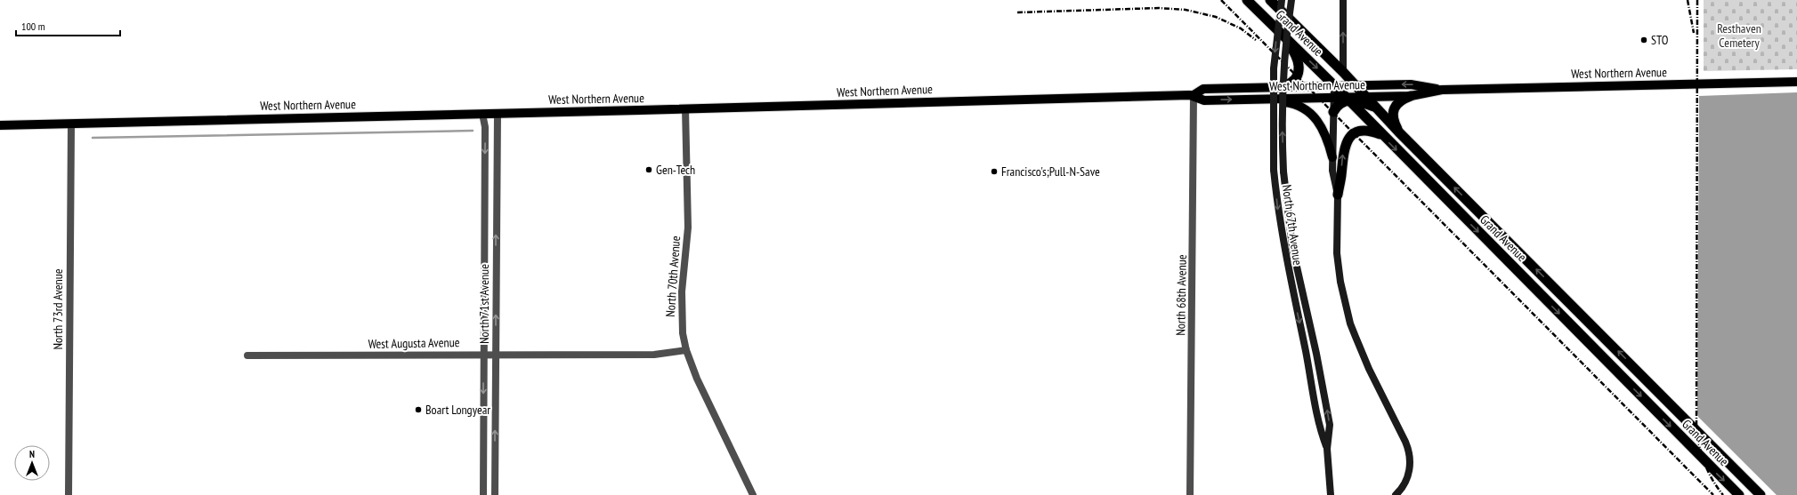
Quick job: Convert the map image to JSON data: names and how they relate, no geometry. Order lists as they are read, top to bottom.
{
  "streets": {
    "highway": ["Grand Avenue"],
    "main road": ["West Northern Avenue", "North 67th Avenue"],
    "street": [
      "North 70th Avenue",
      "North 68th Avenue",
      "North 71st Avenue",
      "North 73rd Avenue",
      "West Augusta Avenue"
    ]
  },
  "crossings": [
    ["Grand Avenue", "West Northern Avenue"],
    ["West Northern Avenue", "North 70th Avenue"],
    ["West Northern Avenue", "North 68th Avenue"],
    ["West Northern Avenue", "North 71st Avenue"],
    ["West Northern Avenue", "North 73rd Avenue"],
    ["North 70th Avenue", "West Augusta Avenue"],
    ["North 71st Avenue", "West Augusta Avenue"]
  ],
  "parks": ["Resthaven Cemetery"],
  "places": [
    "STO",
    "Gen-Tech",
    "Francisco's;Pull-N-Save",
    "Boart Longyear"
  ],
  "scale_bar": "100 m",
  "north": "top"
}
